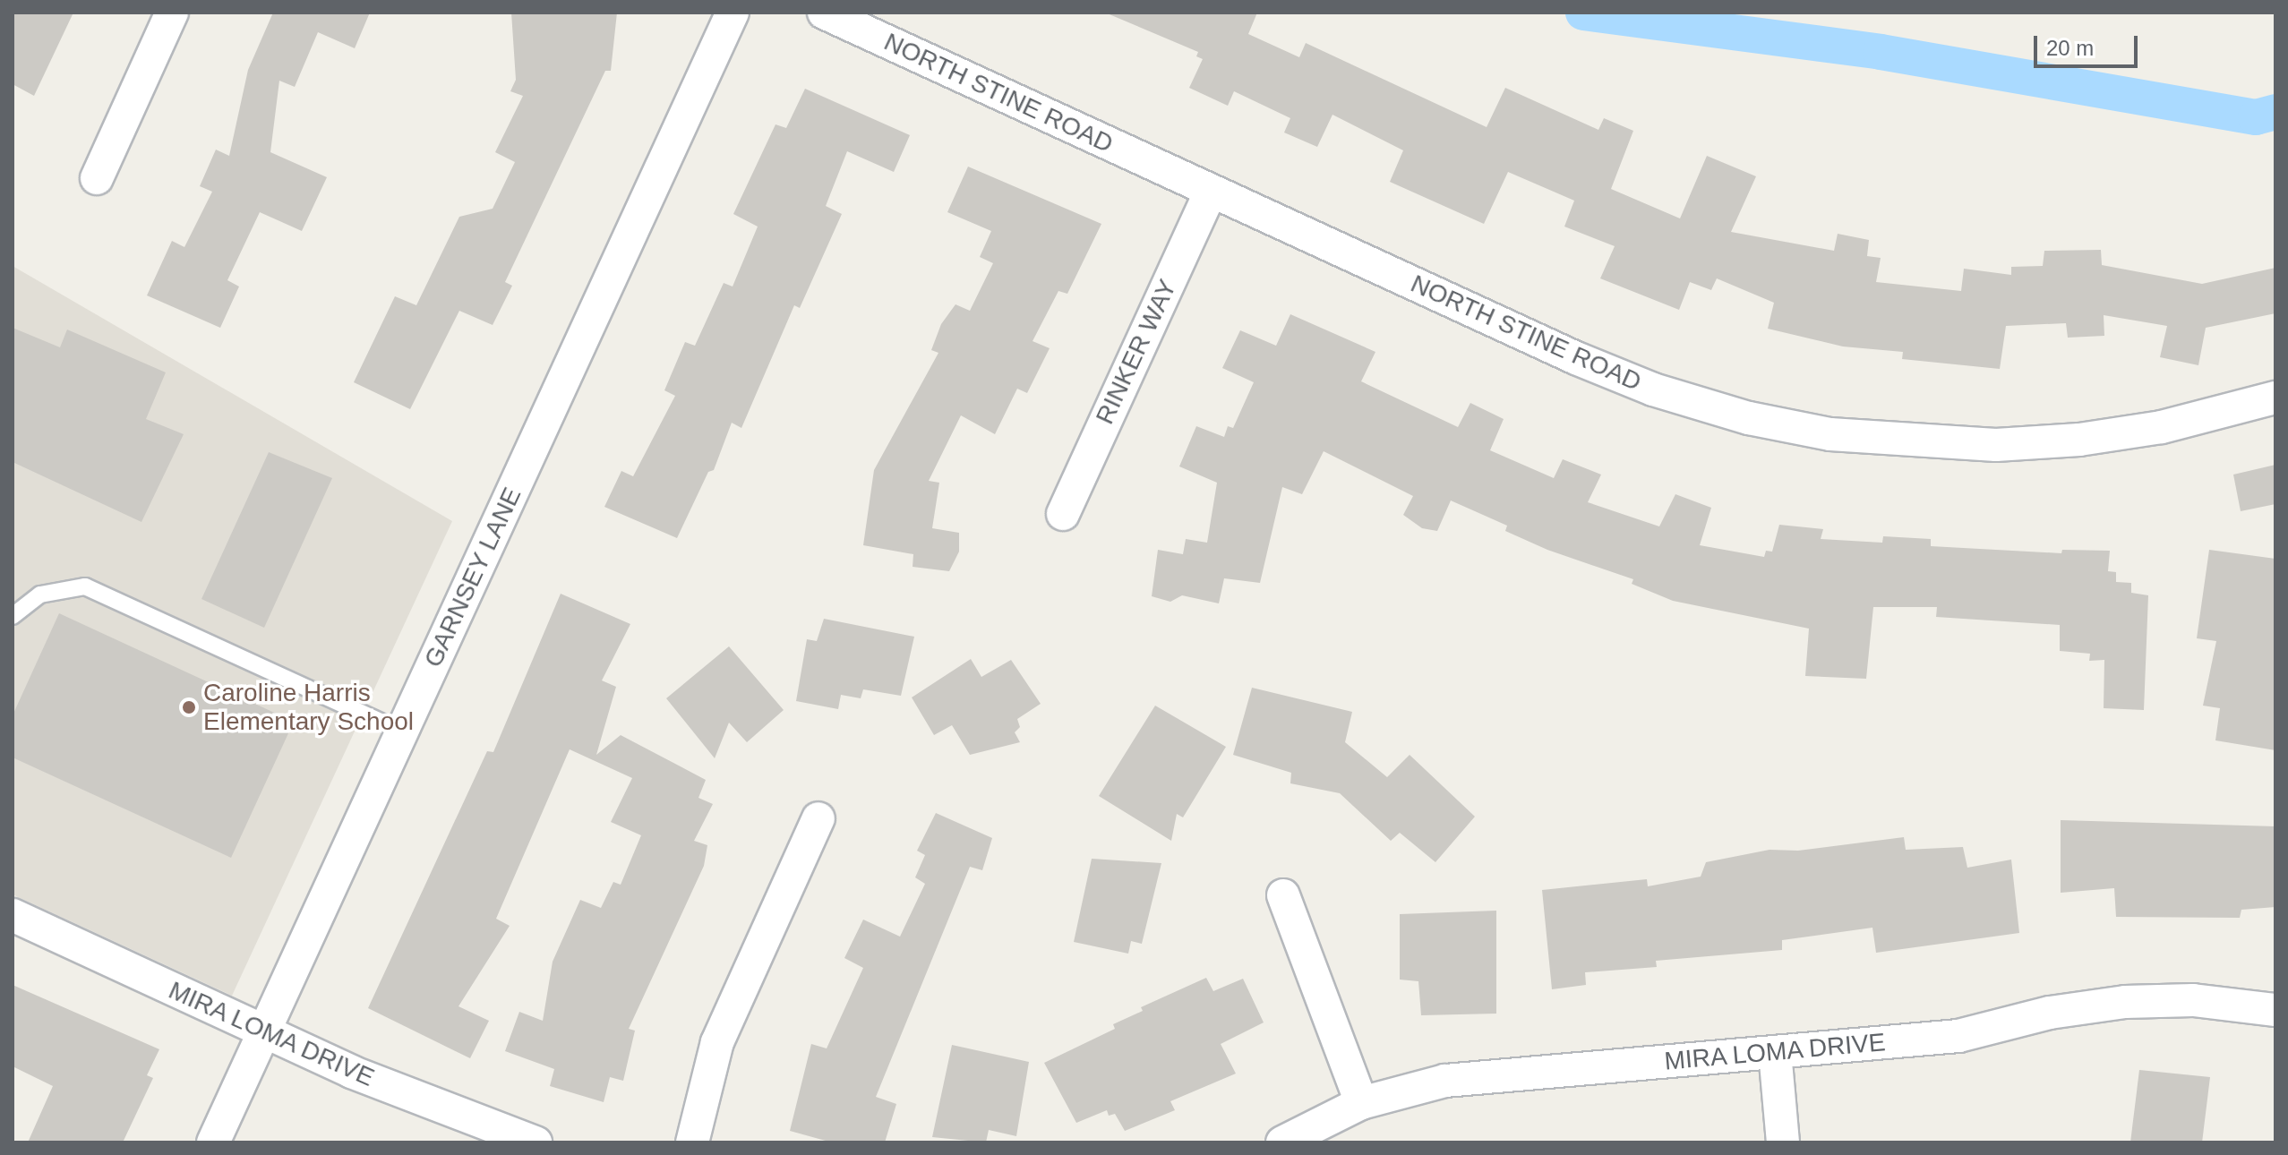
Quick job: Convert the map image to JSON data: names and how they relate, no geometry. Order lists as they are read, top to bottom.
{
  "streets": {
    "street": [
      "NORTH STINE ROAD",
      "RINKER WAY",
      "GARNSEY LANE",
      "MIRA LOMA DRIVE"
    ]
  },
  "crossings": [
    ["NORTH STINE ROAD", "RINKER WAY"],
    ["GARNSEY LANE", "MIRA LOMA DRIVE"]
  ],
  "places": ["Caroline Harris Elementary School"],
  "scale_bar": "20 m"
}
